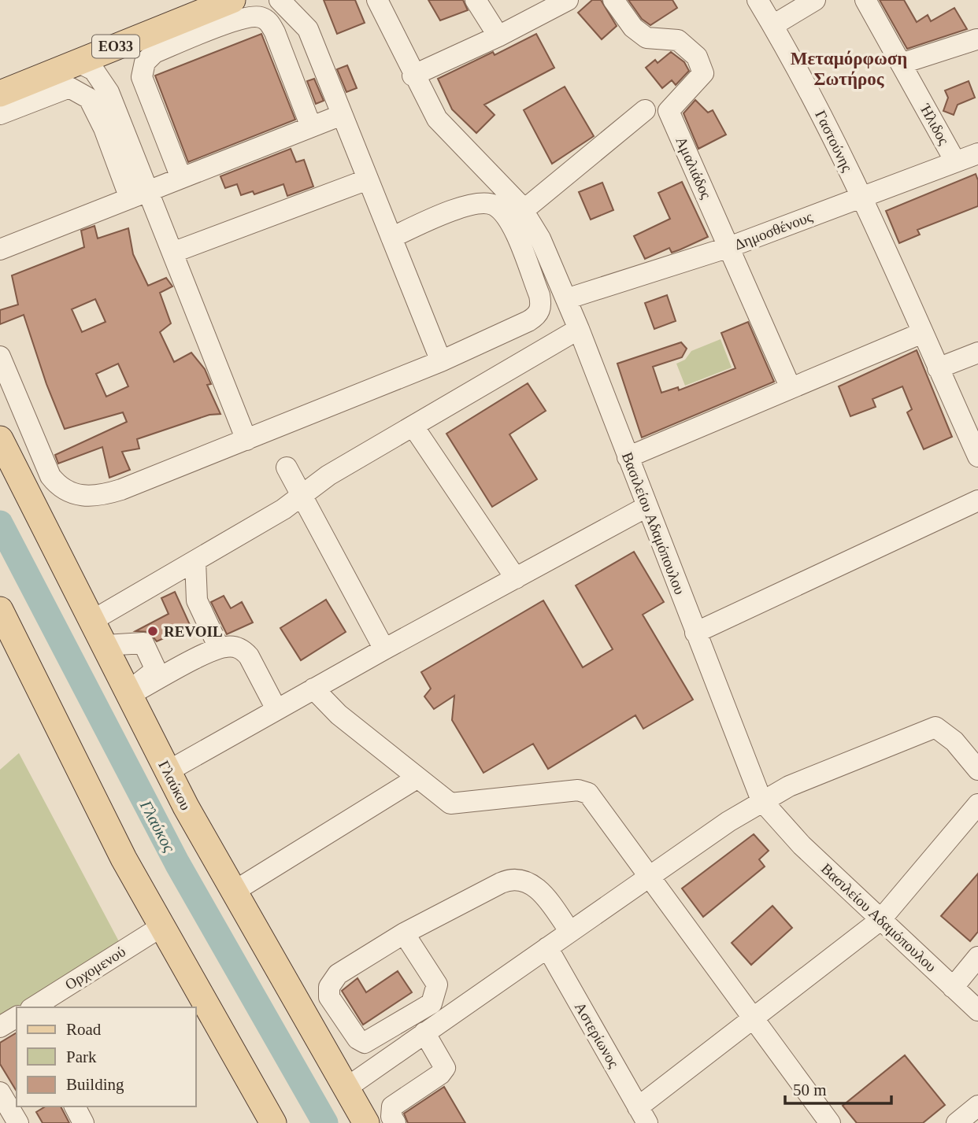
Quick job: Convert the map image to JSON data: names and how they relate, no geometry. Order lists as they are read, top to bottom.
{
  "streets": {
    "main road": ["ΕΟ33", "Γλαύκου"],
    "street": [
      "Ήλιδος",
      "Γαστούνης",
      "Αμαλιάδος",
      "Δημοσθένους",
      "Βασιλείου Αδαμόπουλου",
      "Ορχομενού",
      "Αστερίωνος"
    ]
  },
  "crossings": [
    ["Ήλιδος", "Δημοσθένους"],
    ["Γαστούνης", "Δημοσθένους"],
    ["Αμαλιάδος", "Δημοσθένους"],
    ["Δημοσθένους", "Βασιλείου Αδαμόπουλου"]
  ],
  "districts": ["Μεταμόρφωση Σωτήρος"],
  "water": ["Γλαύκος"],
  "places": ["REVOIL"],
  "legend": ["Road", "Park", "Building"],
  "scale_bar": "50 m"
}
